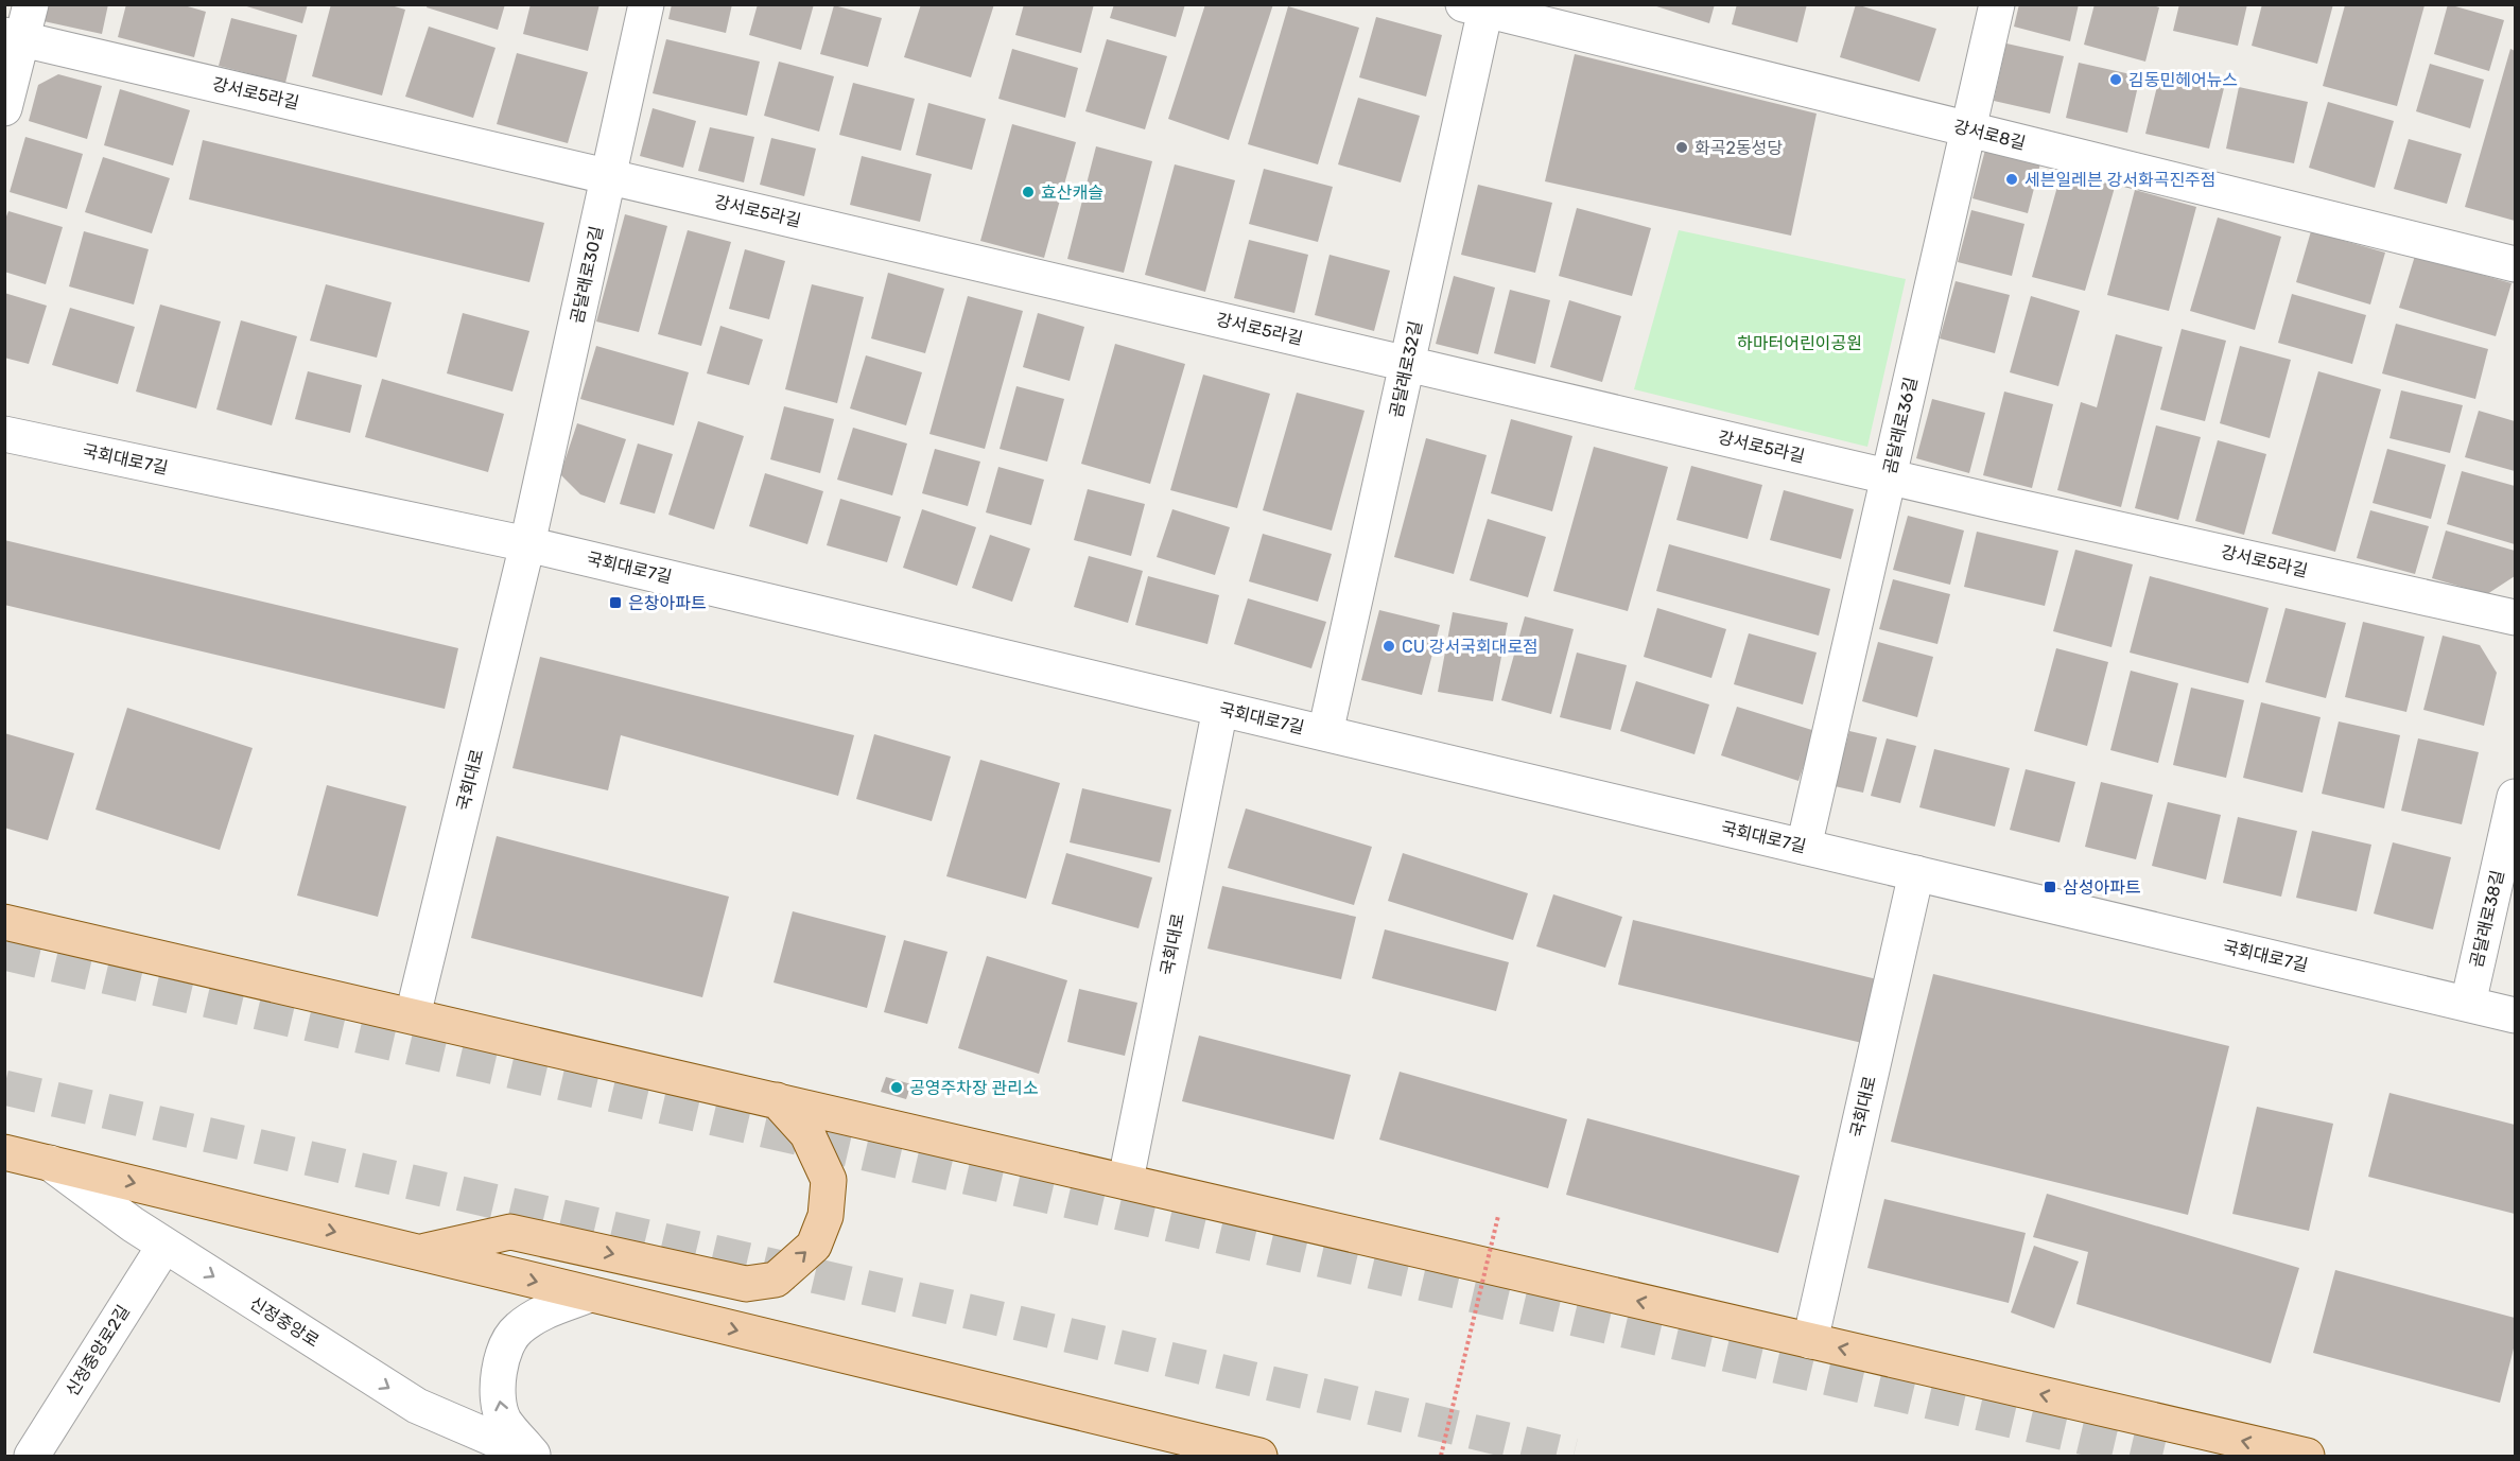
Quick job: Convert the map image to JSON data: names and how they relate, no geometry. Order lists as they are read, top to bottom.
{
  "streets": {
    "street": [
      "강서로5라길",
      "강서로8길",
      "곰달래로30길",
      "곰달래로32길",
      "곰달래로36길",
      "국회대로7길",
      "국회대로",
      "곰달래로38길",
      "신정중앙로",
      "신정중앙로2길"
    ]
  },
  "crossings": [
    ["강서로5라길", "곰달래로30길"],
    ["강서로5라길", "곰달래로32길"],
    ["강서로5라길", "곰달래로36길"],
    ["강서로8길", "곰달래로32길"],
    ["강서로8길", "곰달래로36길"],
    ["곰달래로30길", "국회대로7길"],
    ["곰달래로30길", "국회대로"],
    ["곰달래로32길", "국회대로7길"],
    ["곰달래로36길", "국회대로7길"],
    ["국회대로7길", "국회대로"],
    ["국회대로7길", "곰달래로38길"],
    ["신정중앙로", "신정중앙로2길"]
  ],
  "parks": ["하마터어린이공원"],
  "places": {
    "other": [
      "김동민헤어뉴스",
      "화곡2동성당",
      "세븐일레븐 강서화곡진주점",
      "효산캐슬",
      "CU 강서국회대로점",
      "공영주차장 관리소"
    ],
    "transit": ["은창아파트", "삼성아파트"]
  }
}
